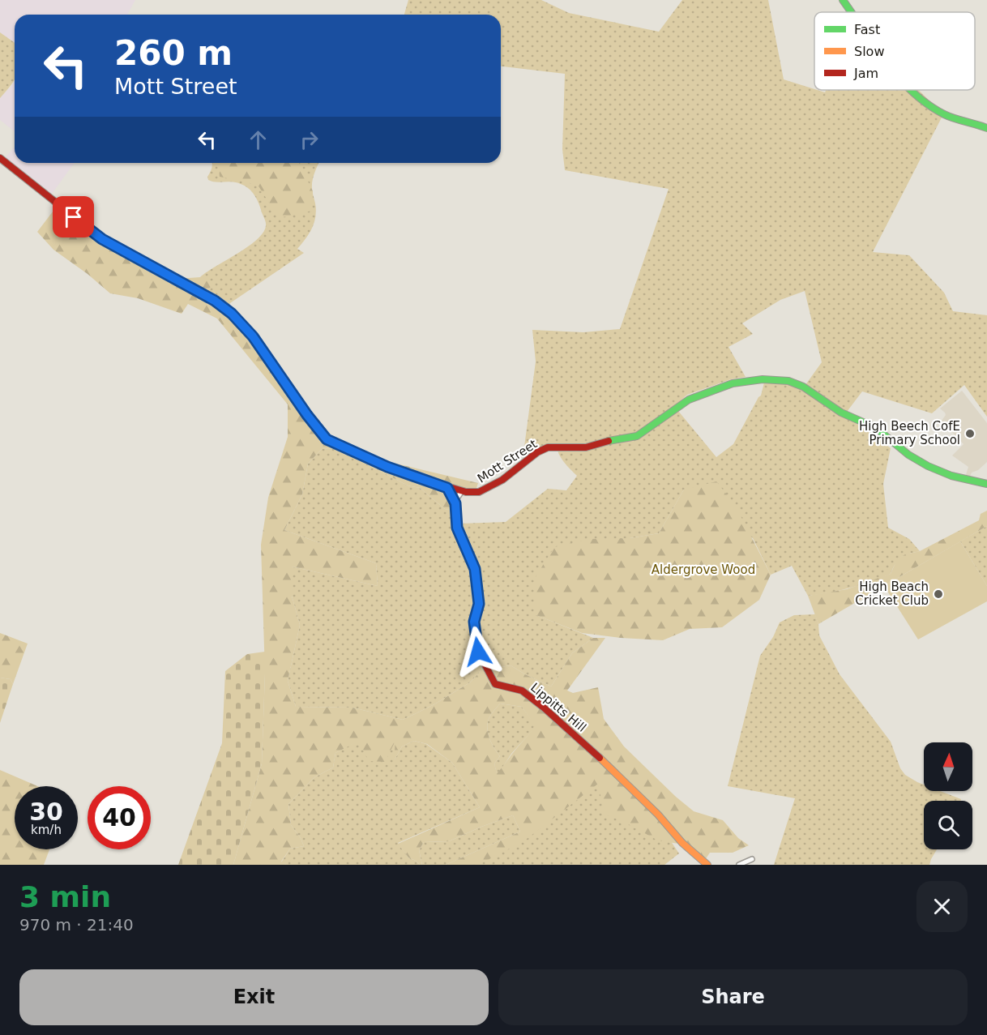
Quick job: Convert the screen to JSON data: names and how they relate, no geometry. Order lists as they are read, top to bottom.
{
  "streets": {
    "street": ["Mott Street", "Lippitts Hill"]
  },
  "crossings": [
    ["Mott Street", "Lippitts Hill"]
  ],
  "parks": ["Aldergrove Wood"],
  "places": ["High Beech CofE Primary School", "High Beach Cricket Club"],
  "legend": ["Fast", "Slow", "Jam"],
  "north": "top",
  "page": {
    "turn": ["260 m", "Mott Street"],
    "speed": "30 km/h",
    "limit": "40",
    "heading": ["3 min", "970 m · 21:40"],
    "buttons": ["Exit", "Share"]
  }
}
